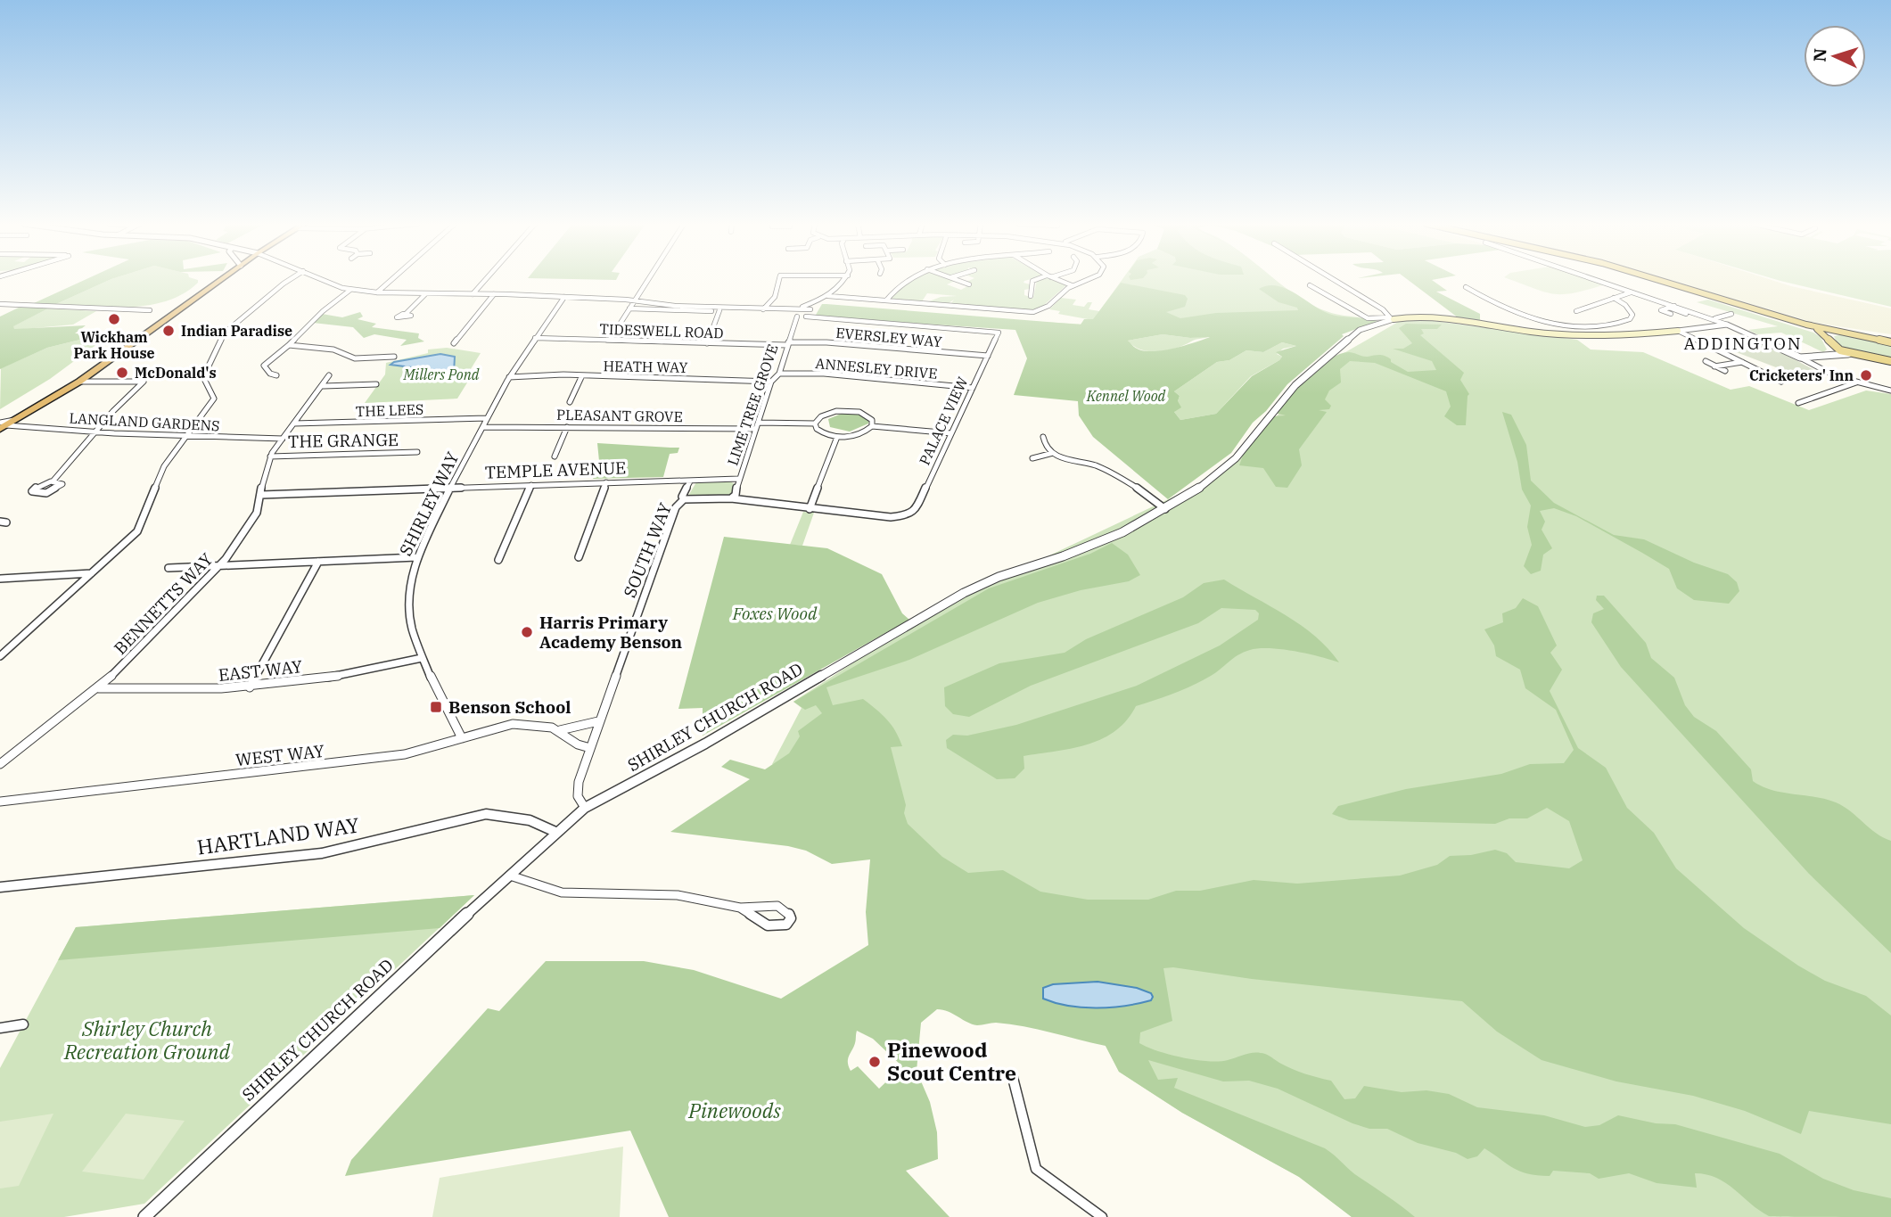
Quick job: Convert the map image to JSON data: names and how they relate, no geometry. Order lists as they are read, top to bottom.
{
  "streets": {
    "street": [
      "TIDESWELL ROAD",
      "EVERSLEY WAY",
      "HEATH WAY",
      "ANNESLEY DRIVE",
      "LIME TREE GROVE",
      "THE LEES",
      "PLEASANT GROVE",
      "PALACE VIEW",
      "LANGLAND GARDENS",
      "THE GRANGE",
      "TEMPLE AVENUE",
      "SHIRLEY WAY",
      "SOUTH WAY",
      "BENNETTS WAY",
      "EAST WAY",
      "SHIRLEY CHURCH ROAD",
      "WEST WAY",
      "HARTLAND WAY"
    ]
  },
  "crossings": [
    ["TIDESWELL ROAD", "EVERSLEY WAY"],
    ["TIDESWELL ROAD", "LIME TREE GROVE"],
    ["TIDESWELL ROAD", "SHIRLEY WAY"],
    ["EVERSLEY WAY", "LIME TREE GROVE"],
    ["EVERSLEY WAY", "PALACE VIEW"],
    ["HEATH WAY", "LIME TREE GROVE"],
    ["HEATH WAY", "SHIRLEY WAY"],
    ["ANNESLEY DRIVE", "LIME TREE GROVE"],
    ["ANNESLEY DRIVE", "PALACE VIEW"],
    ["LIME TREE GROVE", "PLEASANT GROVE"],
    ["LIME TREE GROVE", "TEMPLE AVENUE"],
    ["THE LEES", "SHIRLEY WAY"],
    ["THE LEES", "BENNETTS WAY"],
    ["PLEASANT GROVE", "SHIRLEY WAY"],
    ["LANGLAND GARDENS", "BENNETTS WAY"],
    ["THE GRANGE", "BENNETTS WAY"],
    ["TEMPLE AVENUE", "SHIRLEY WAY"],
    ["TEMPLE AVENUE", "SOUTH WAY"],
    ["TEMPLE AVENUE", "BENNETTS WAY"],
    ["SHIRLEY WAY", "EAST WAY"],
    ["SHIRLEY WAY", "WEST WAY"],
    ["SOUTH WAY", "SHIRLEY CHURCH ROAD"],
    ["SOUTH WAY", "WEST WAY"],
    ["BENNETTS WAY", "EAST WAY"],
    ["SHIRLEY CHURCH ROAD", "HARTLAND WAY"]
  ],
  "districts": ["ADDINGTON"],
  "parks": [
    "Millers Pond",
    "Kennel Wood",
    "Foxes Wood",
    "Shirley Church Recreation Ground",
    "Pinewoods"
  ],
  "places": {
    "other": [
      "Wickham Park House",
      "Indian Paradise",
      "McDonald's",
      "Cricketers' Inn",
      "Harris Primary Academy Benson",
      "Pinewood Scout Centre"
    ],
    "transit": ["Benson School"]
  },
  "north": "left"
}
